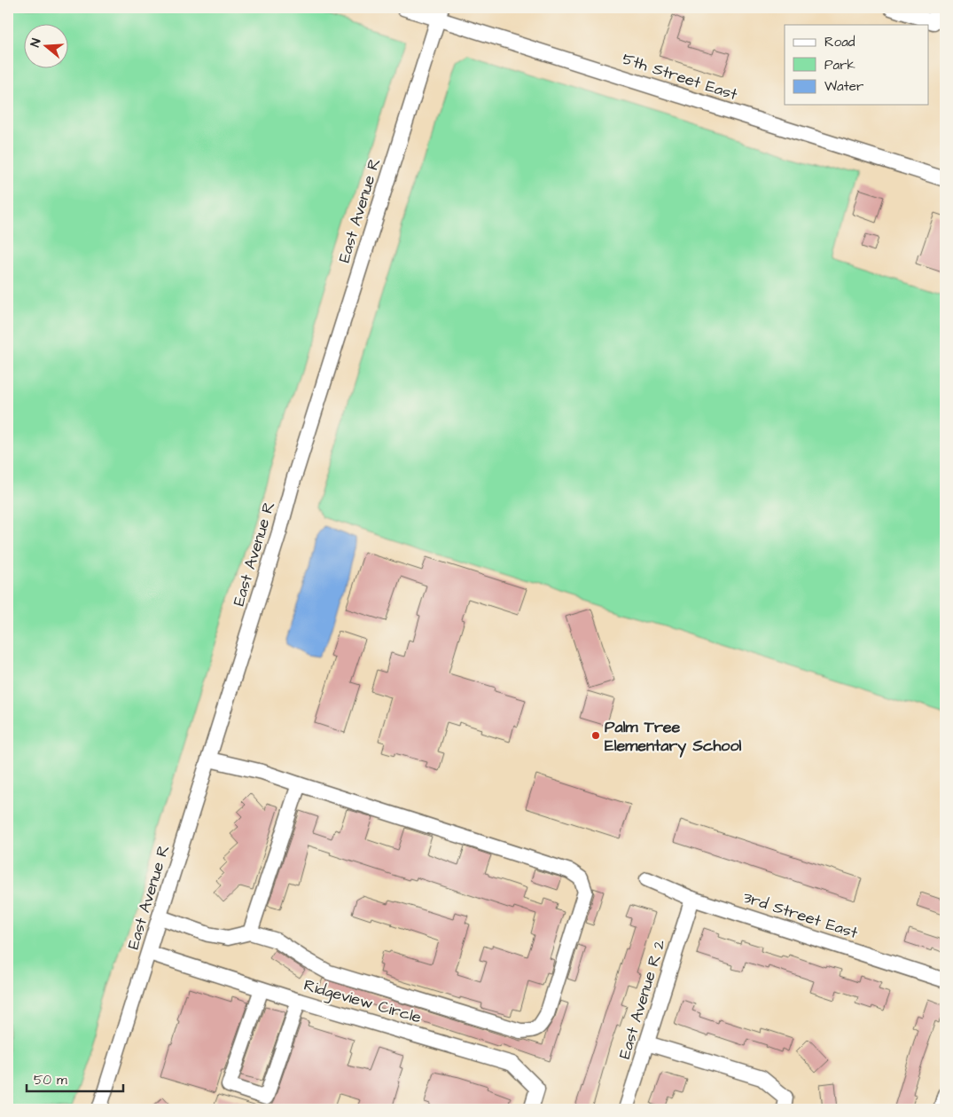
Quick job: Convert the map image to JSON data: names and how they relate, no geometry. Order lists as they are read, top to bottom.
{
  "streets": {
    "street": [
      "5th Street East",
      "East Avenue R",
      "3rd Street East",
      "East Avenue R 2",
      "Ridgeview Circle"
    ]
  },
  "crossings": [
    ["5th Street East", "East Avenue R"],
    ["East Avenue R", "Ridgeview Circle"],
    ["3rd Street East", "East Avenue R 2"]
  ],
  "places": ["Palm Tree Elementary School"],
  "legend": ["Road", "Park", "Water"],
  "scale_bar": "50 m",
  "north": "left"
}
